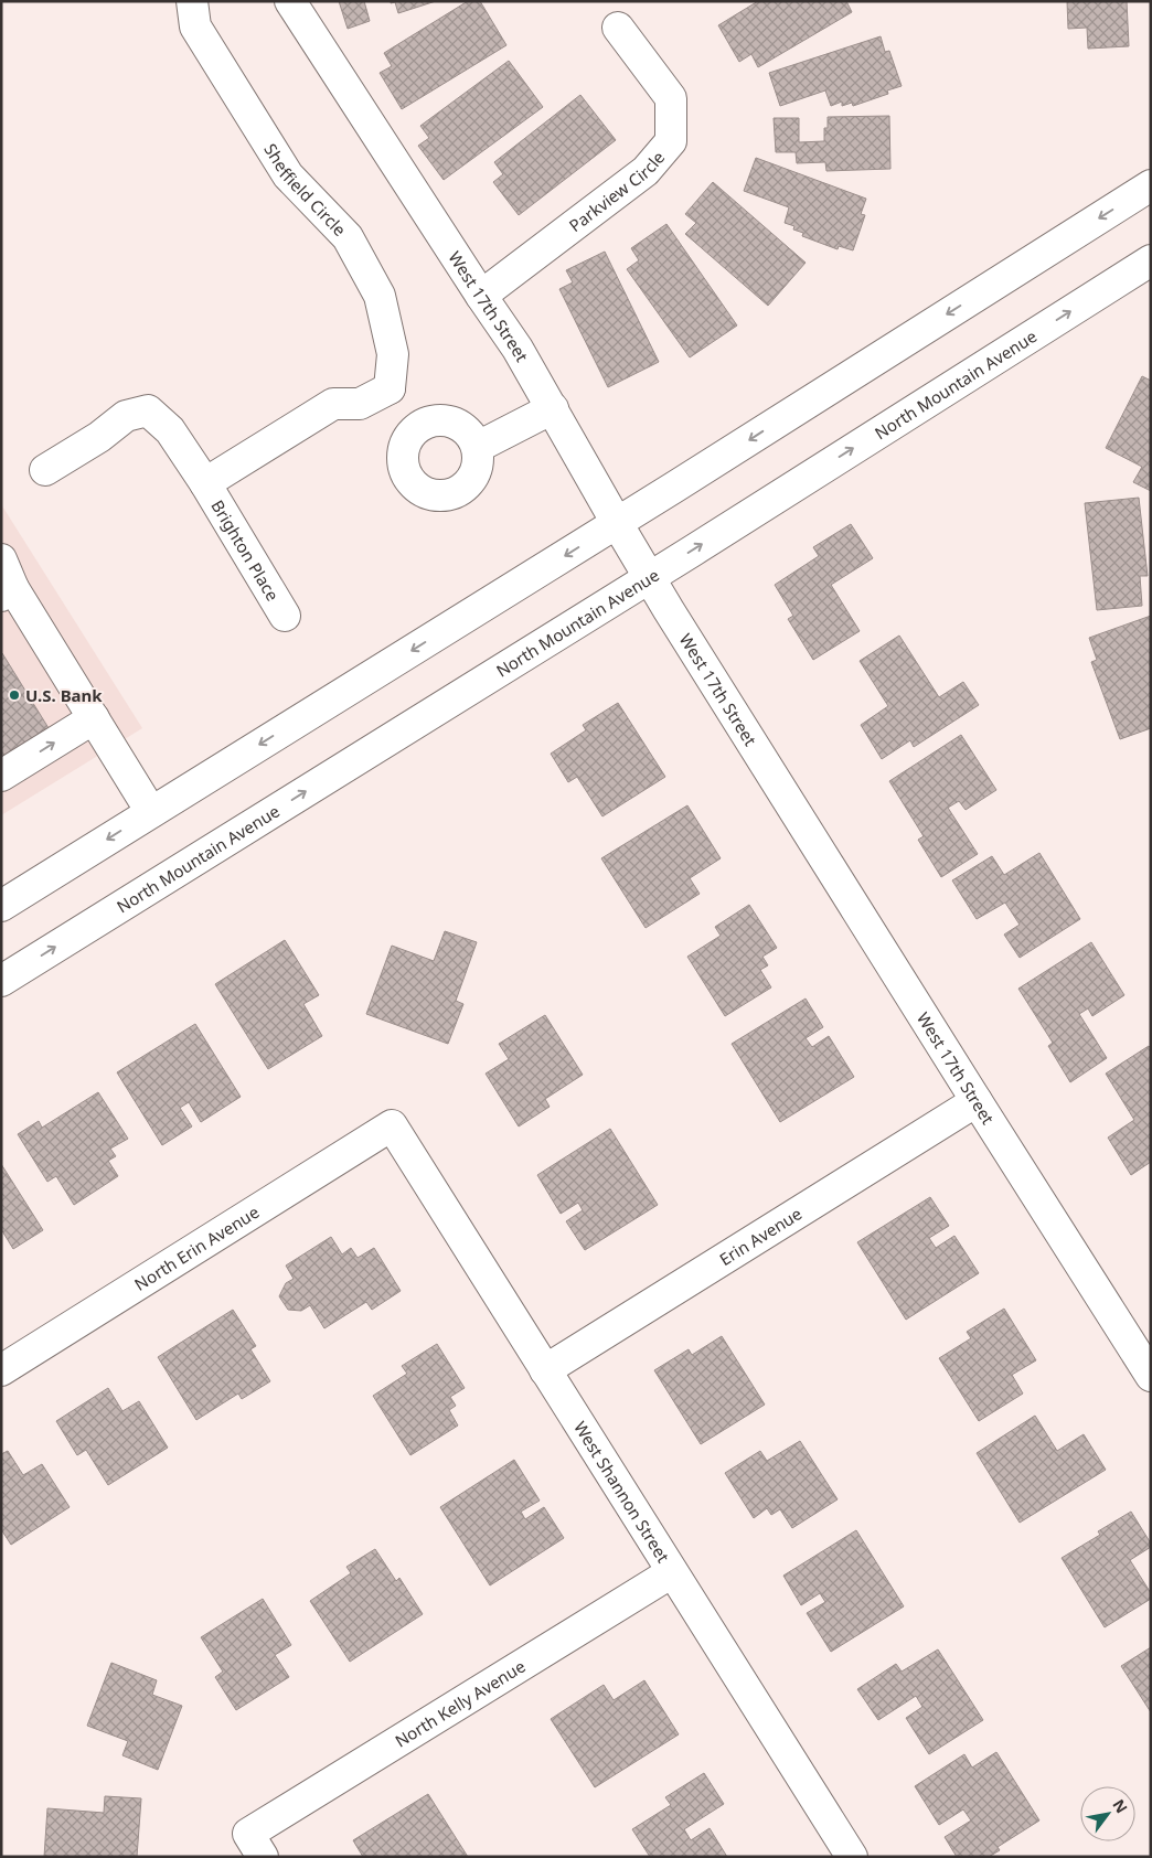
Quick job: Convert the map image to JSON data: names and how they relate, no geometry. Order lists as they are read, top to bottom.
{
  "streets": {
    "street": [
      "Sheffield Circle",
      "Parkview Circle",
      "West 17th Street",
      "North Mountain Avenue",
      "Brighton Place",
      "Erin Avenue",
      "North Erin Avenue",
      "West Shannon Street",
      "North Kelly Avenue"
    ]
  },
  "crossings": [
    ["Parkview Circle", "West 17th Street"],
    ["West 17th Street", "North Mountain Avenue"],
    ["West 17th Street", "Erin Avenue"],
    ["Erin Avenue", "West Shannon Street"],
    ["North Erin Avenue", "West Shannon Street"],
    ["West Shannon Street", "North Kelly Avenue"]
  ],
  "places": ["U.S. Bank"],
  "north": "top right"
}
